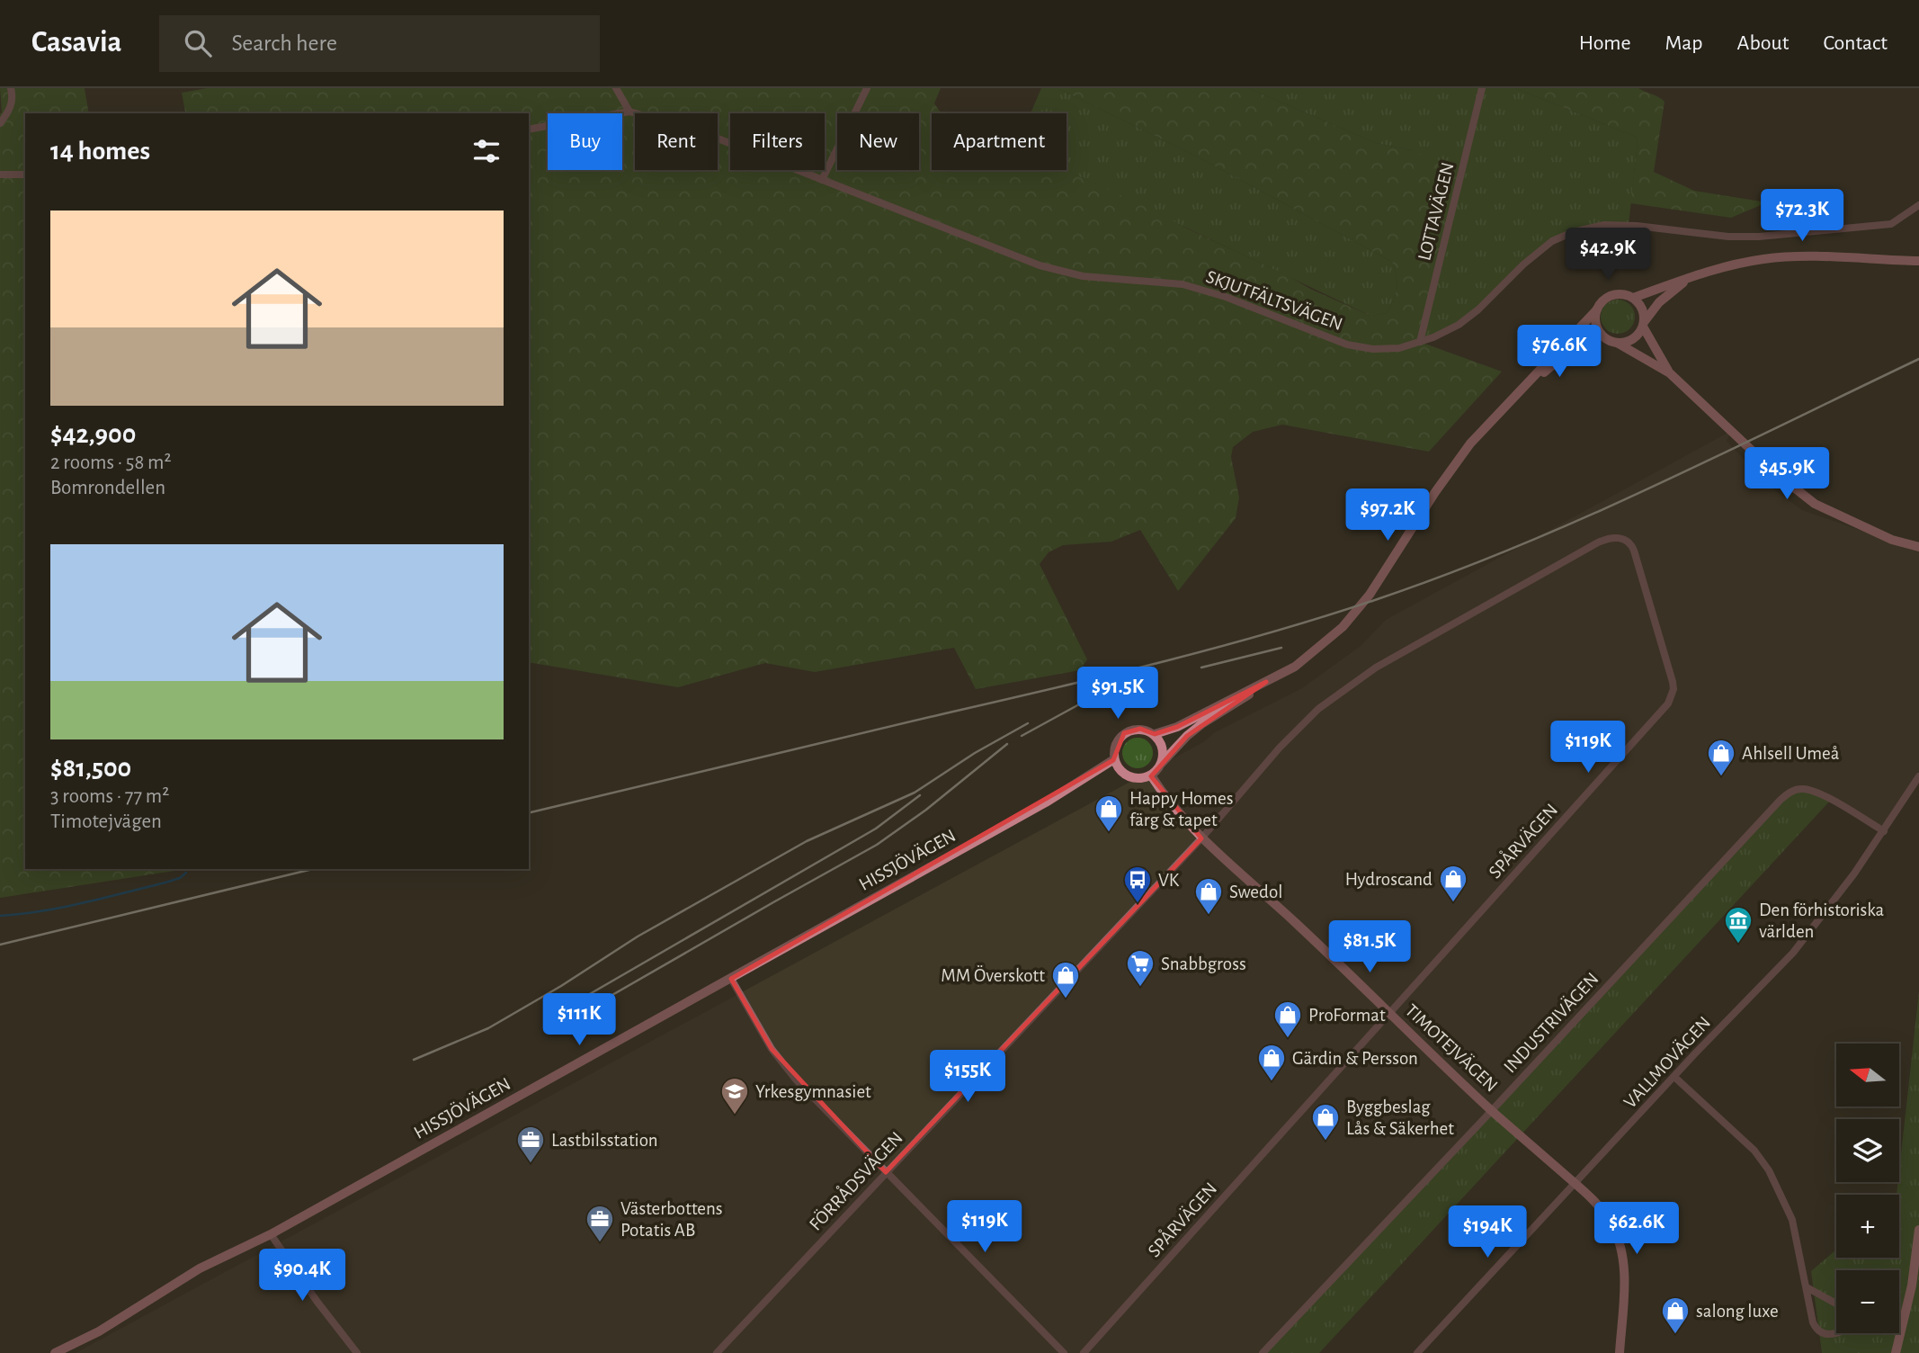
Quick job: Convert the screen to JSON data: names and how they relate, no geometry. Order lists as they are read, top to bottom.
{
  "streets": {
    "main road": ["HISSJÖVÄGEN", "TIMOTEJVÄGEN"],
    "street": [
      "LOTTAVÄGEN",
      "SKJUTFÄLTSVÄGEN",
      "SPÅRVÄGEN",
      "INDUSTRIVÄGEN",
      "VALLMOVÄGEN",
      "FÖRRÅDSVÄGEN"
    ]
  },
  "crossings": [
    ["LOTTAVÄGEN", "SKJUTFÄLTSVÄGEN"],
    ["SPÅRVÄGEN", "TIMOTEJVÄGEN"],
    ["SPÅRVÄGEN", "FÖRRÅDSVÄGEN"],
    ["HISSJÖVÄGEN", "TIMOTEJVÄGEN"],
    ["INDUSTRIVÄGEN", "TIMOTEJVÄGEN"],
    ["INDUSTRIVÄGEN", "VALLMOVÄGEN"],
    ["TIMOTEJVÄGEN", "VALLMOVÄGEN"],
    ["TIMOTEJVÄGEN", "FÖRRÅDSVÄGEN"]
  ],
  "places": {
    "shop": [
      "Ahlsell Umeå",
      "Happy Homes färg & tapet",
      "Hydroscand",
      "Swedol",
      "MM Överskott",
      "ProFormat",
      "Gärdin & Persson",
      "Byggbeslag Lås & Säkerhet",
      "salong luxe"
    ],
    "bus stop": ["VK"],
    "museum": ["Den förhistoriska världen"],
    "supermarket": ["Snabbgross"],
    "school or university": ["Yrkesgymnasiet"],
    "office": ["Lastbilsstation", "Västerbottens Potatis AB"]
  },
  "north": "left",
  "page": {
    "header": "Casavia",
    "search": "Search here",
    "nav": [
      "Home",
      "Map",
      "About",
      "Contact"
    ],
    "chip": [
      "Buy",
      "Rent",
      "Filters",
      "New",
      "Apartment"
    ],
    "heading": "14 homes",
    "price": [
      "$72.3K",
      "$42.9K",
      "$76.6K",
      "$45.9K",
      "$97.2K",
      "$91.5K",
      "$119K",
      "$81.5K",
      "$111K",
      "$155K",
      "$119K",
      "$62.6K",
      "$194K",
      "$90.4K"
    ],
    "list": [
      {
        "name": "$42,900",
        "note": "2 rooms · 58 m² · Bomrondellen"
      },
      {
        "name": "$81,500",
        "note": "3 rooms · 77 m² · Timotejvägen"
      }
    ],
    "map_buttons": ["+", "−"]
  }
}
